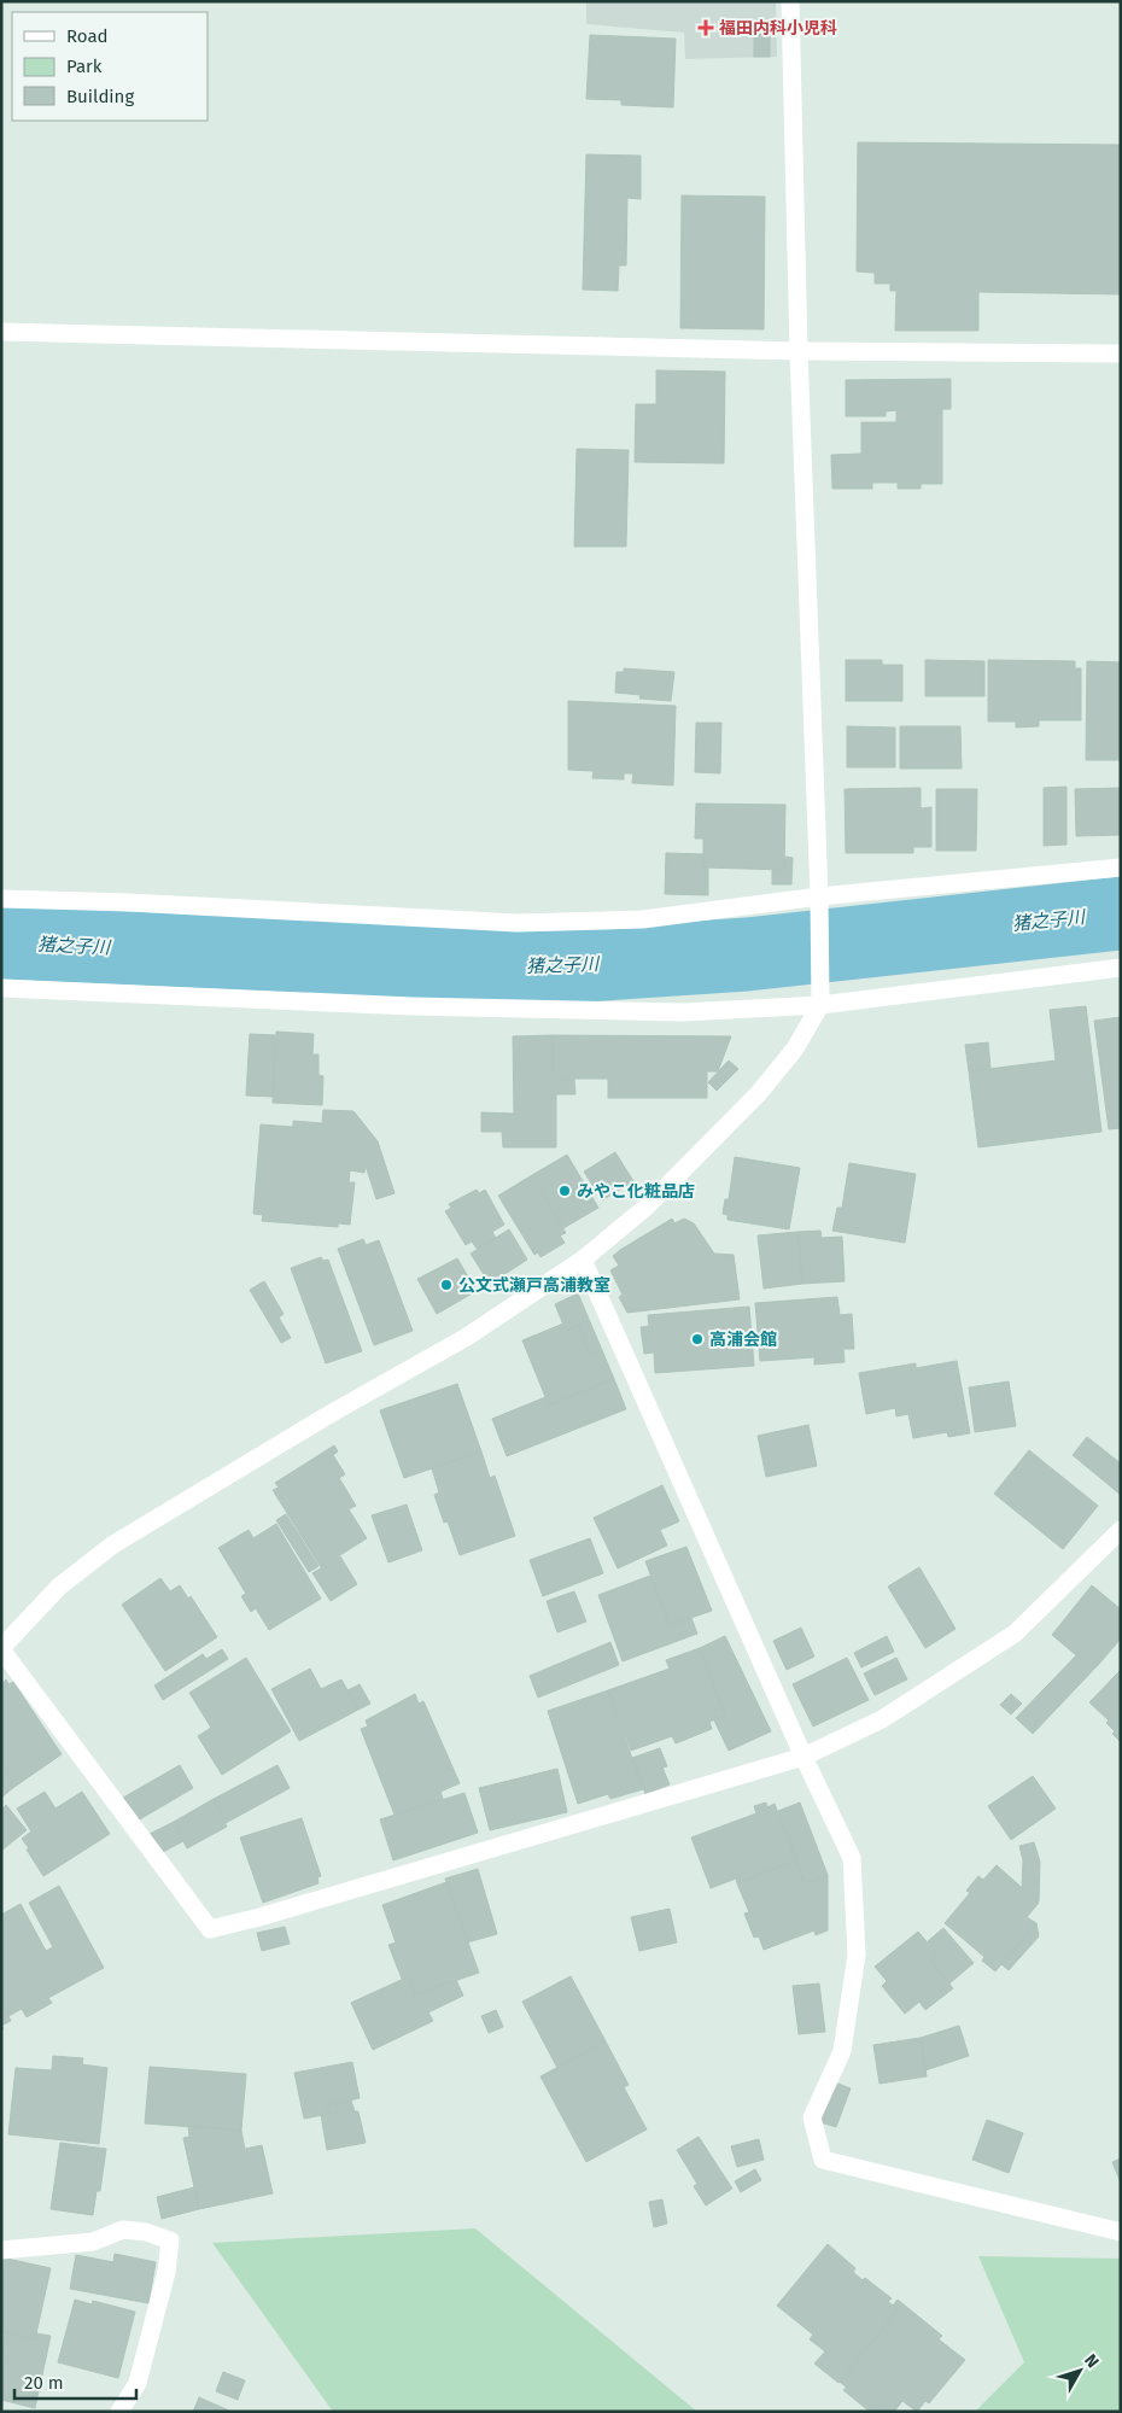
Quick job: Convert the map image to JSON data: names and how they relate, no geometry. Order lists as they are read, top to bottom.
{
  "water": ["猪之子川"],
  "places": {
    "health": ["福田内科小児科"],
    "other": ["みやこ化粧品店", "公文式瀬戸高浦教室", "高浦会館"]
  },
  "legend": ["Road", "Park", "Building"],
  "scale_bar": "20 m",
  "north": "top right"
}
